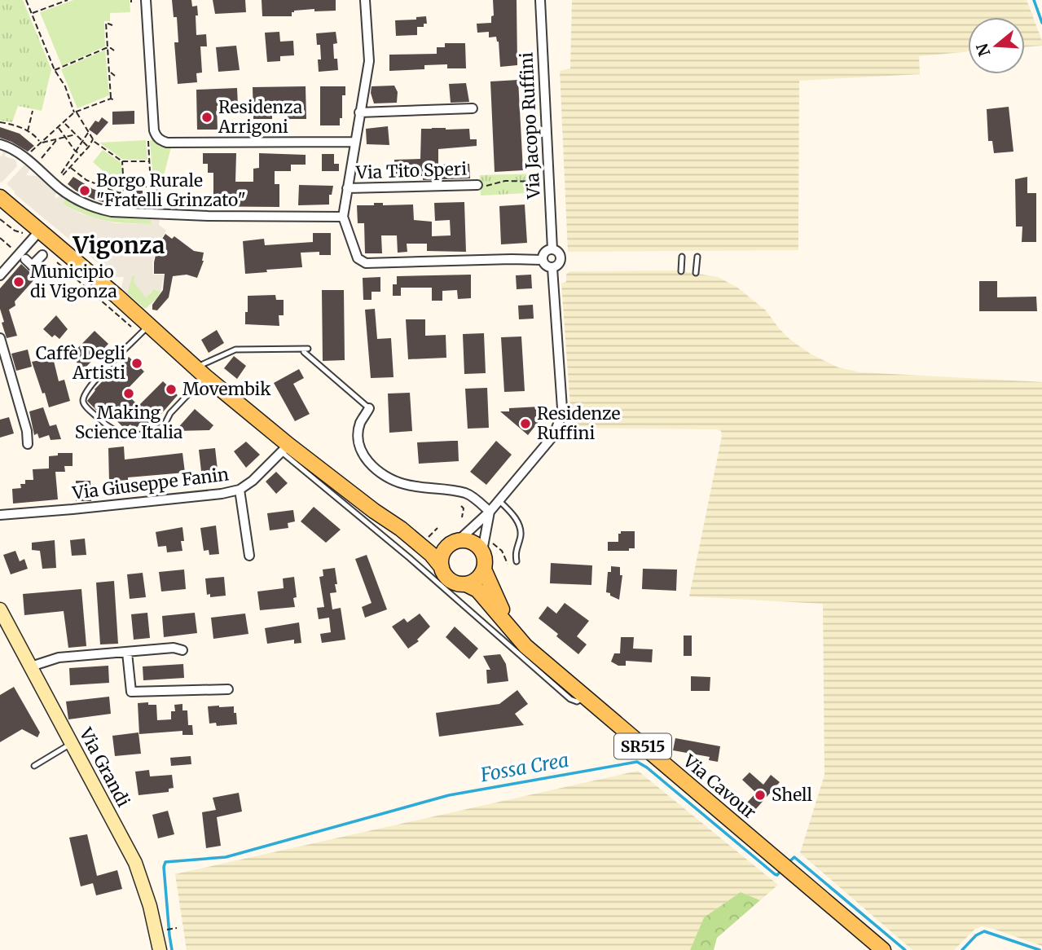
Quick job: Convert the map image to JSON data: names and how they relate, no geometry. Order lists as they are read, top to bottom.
{
  "streets": {
    "main road": ["SR515", "Via Grandi", "Via Cavour"],
    "street": ["Via Jacopo Ruffini", "Via Tito Speri", "Via Giuseppe Fanin"]
  },
  "crossings": [
    ["Via Jacopo Ruffini", "Via Cavour"]
  ],
  "districts": ["Vigonza"],
  "water": ["Fossa Crea"],
  "places": [
    "Residenza Arrigoni",
    "Borgo Rurale \"Fratelli Grinzato\"",
    "Municipio di Vigonza",
    "Caffè Degli Artisti",
    "Movembik",
    "Making Science Italia",
    "Residenze Ruffini",
    "Shell"
  ],
  "north": "left"
}
